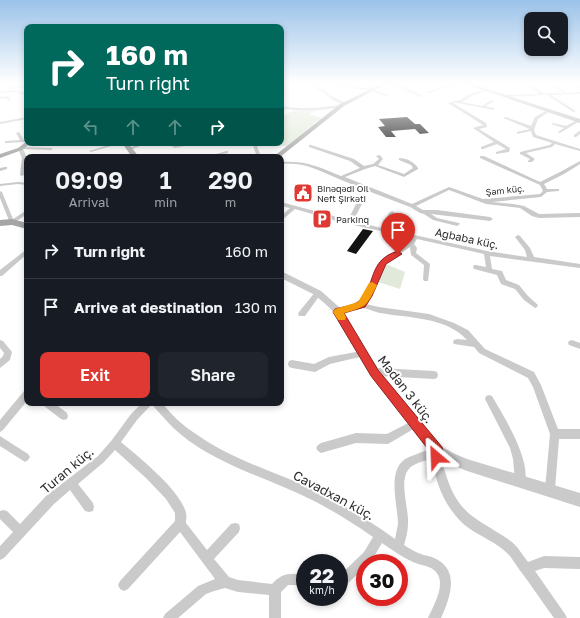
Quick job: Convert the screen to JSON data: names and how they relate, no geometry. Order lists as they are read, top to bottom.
{
  "streets": {
    "street": [
      "Şam küç.",
      "Ağbaba küç.",
      "Mədən 3 küç.",
      "Turan küç.",
      "Cavadxan küç."
    ]
  },
  "places": {
    "public building": ["Binəqədi Oil Neft Şirkəti"],
    "parking": ["Parkinq"]
  },
  "page": {
    "turn": ["160 m", "Turn right"],
    "eta": [
      "09:09",
      "Arrival",
      "1",
      "min",
      "290",
      "m"
    ],
    "list": [
      {
        "name": "Turn right",
        "value": "160 m"
      },
      {
        "name": "Arrive at destination",
        "value": "130 m"
      }
    ],
    "buttons": ["Exit", "Share"],
    "speed": "22 km/h",
    "limit": "30"
  }
}
